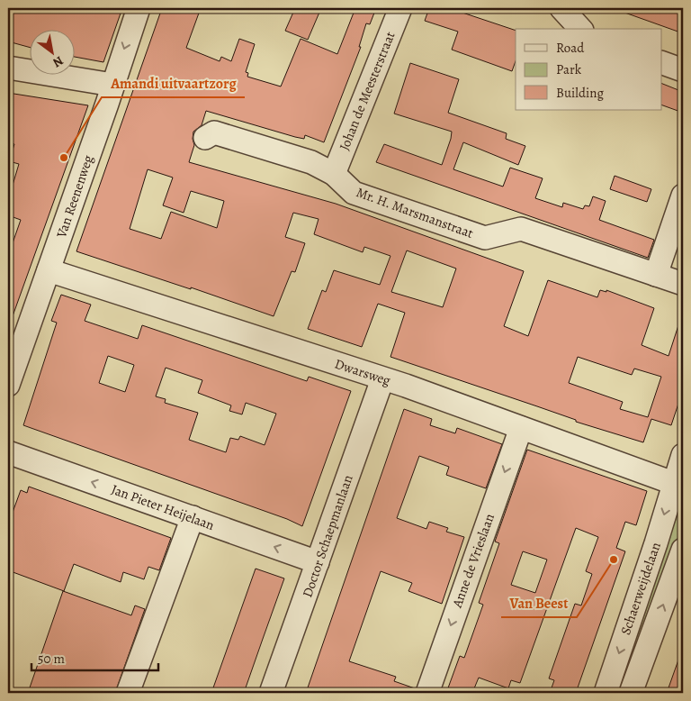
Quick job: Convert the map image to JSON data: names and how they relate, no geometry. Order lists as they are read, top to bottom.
{
  "streets": {
    "street": [
      "Johan de Meesterstraat",
      "Van Reenenweg",
      "Mr. H. Marsmanstraat",
      "Dwarsweg",
      "Jan Pieter Heijelaan",
      "Doctor Schaepmanlaan",
      "Anne de Vrieslaan",
      "Schaerweijdelaan"
    ]
  },
  "crossings": [
    ["Johan de Meesterstraat", "Mr. H. Marsmanstraat"],
    ["Van Reenenweg", "Dwarsweg"],
    ["Dwarsweg", "Doctor Schaepmanlaan"],
    ["Dwarsweg", "Anne de Vrieslaan"],
    ["Dwarsweg", "Schaerweijdelaan"],
    ["Jan Pieter Heijelaan", "Doctor Schaepmanlaan"]
  ],
  "one_way": ["Jan Pieter Heijelaan", "Anne de Vrieslaan"],
  "places": ["Amandi uitvaartzorg", "Van Beest"],
  "legend": ["Road", "Park", "Building"],
  "scale_bar": "50 m",
  "north": "bottom right"
}
